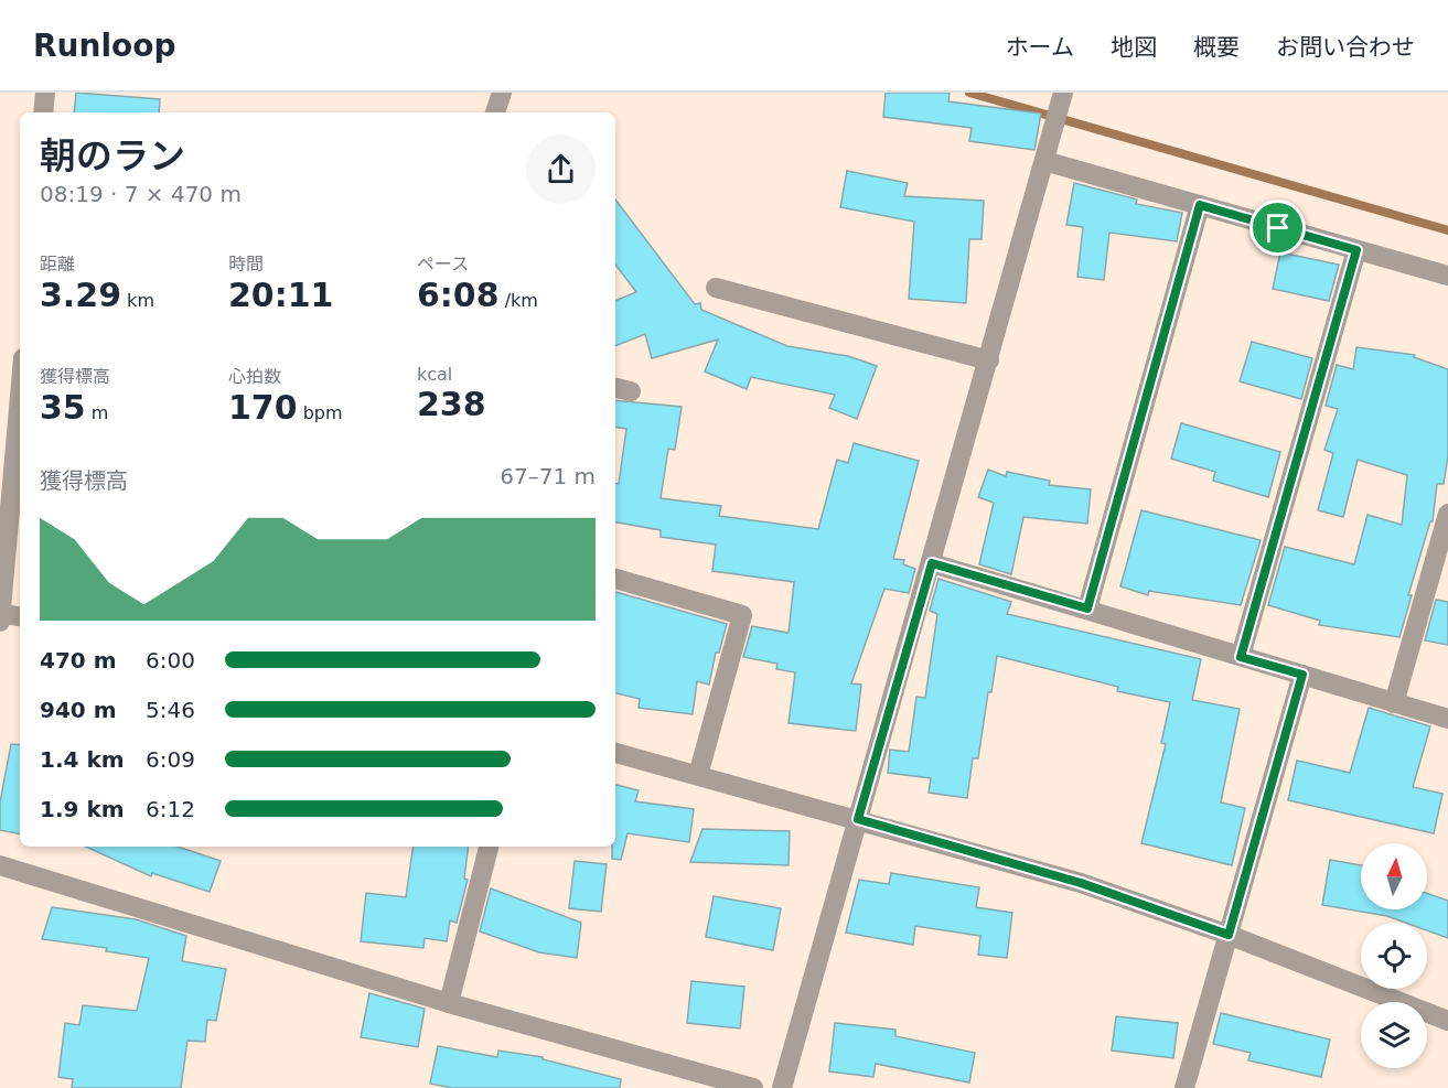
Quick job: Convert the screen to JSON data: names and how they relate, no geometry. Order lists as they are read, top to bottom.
{
  "north": "top",
  "page": {
    "header": "Runloop",
    "nav": [
      "ホーム",
      "地図",
      "概要",
      "お問い合わせ"
    ],
    "heading": ["朝のラン", "08:19 · 7 × 470 m"],
    "stats": [
      ["距離", "3.29 km"],
      ["時間", "20:11"],
      ["ペース", "6:08 /km"],
      ["獲得標高", "35 m"],
      ["心拍数", "170 bpm"],
      ["kcal", "238"]
    ],
    "chart": ["獲得標高", "67–71 m"],
    "list": [
      {
        "name": "470 m",
        "note": "6:00"
      },
      {
        "name": "940 m",
        "note": "5:46"
      },
      {
        "name": "1.4 km",
        "note": "6:09"
      },
      {
        "name": "1.9 km",
        "note": "6:12"
      }
    ]
  }
}
